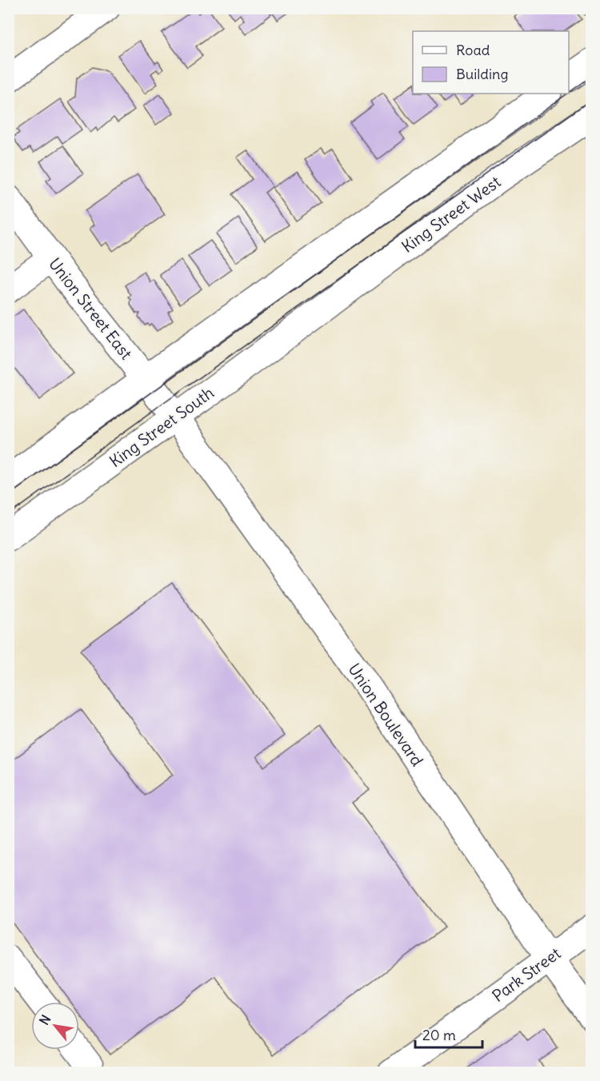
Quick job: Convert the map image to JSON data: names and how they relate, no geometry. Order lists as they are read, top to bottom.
{
  "streets": {
    "main road": [
      "King Street West",
      "Union Street East",
      "King Street South",
      "Union Boulevard",
      "Park Street"
    ]
  },
  "crossings": [
    ["King Street West", "King Street South"],
    ["Union Street East", "King Street South"],
    ["Union Street East", "Union Boulevard"],
    ["King Street South", "Union Boulevard"],
    ["Union Boulevard", "Park Street"]
  ],
  "legend": ["Road", "Building"],
  "scale_bar": "20 m",
  "north": "top left"
}
